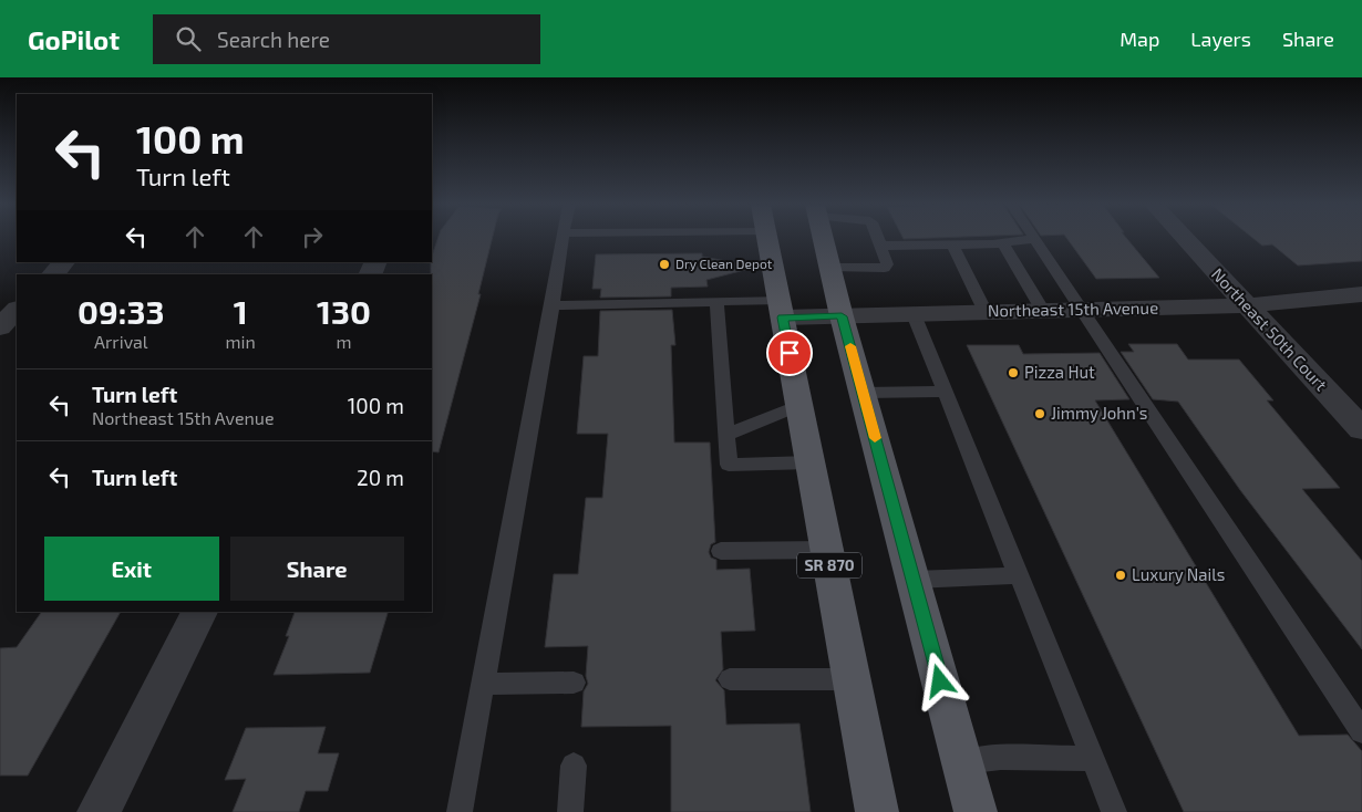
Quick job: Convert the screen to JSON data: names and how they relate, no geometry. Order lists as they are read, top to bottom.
{
  "streets": {
    "main road": ["SR 870"],
    "street": ["Northeast 15th Avenue", "Northeast 50th Court"]
  },
  "crossings": [
    ["Northeast 15th Avenue", "Northeast 50th Court"],
    ["Northeast 15th Avenue", "SR 870"]
  ],
  "places": [
    "Dry Clean Depot",
    "Pizza Hut",
    "Jimmy John's",
    "Luxury Nails"
  ],
  "page": {
    "header": "GoPilot",
    "search": "Search here",
    "nav": ["Map", "Layers", "Share"],
    "turn": ["100 m", "Turn left"],
    "eta": [
      "09:33",
      "Arrival",
      "1",
      "min",
      "130",
      "m"
    ],
    "list": [
      {
        "name": "Turn left",
        "note": "Northeast 15th Avenue",
        "value": "100 m"
      },
      {
        "name": "Turn left",
        "value": "20 m"
      }
    ],
    "buttons": ["Exit", "Share"]
  }
}
